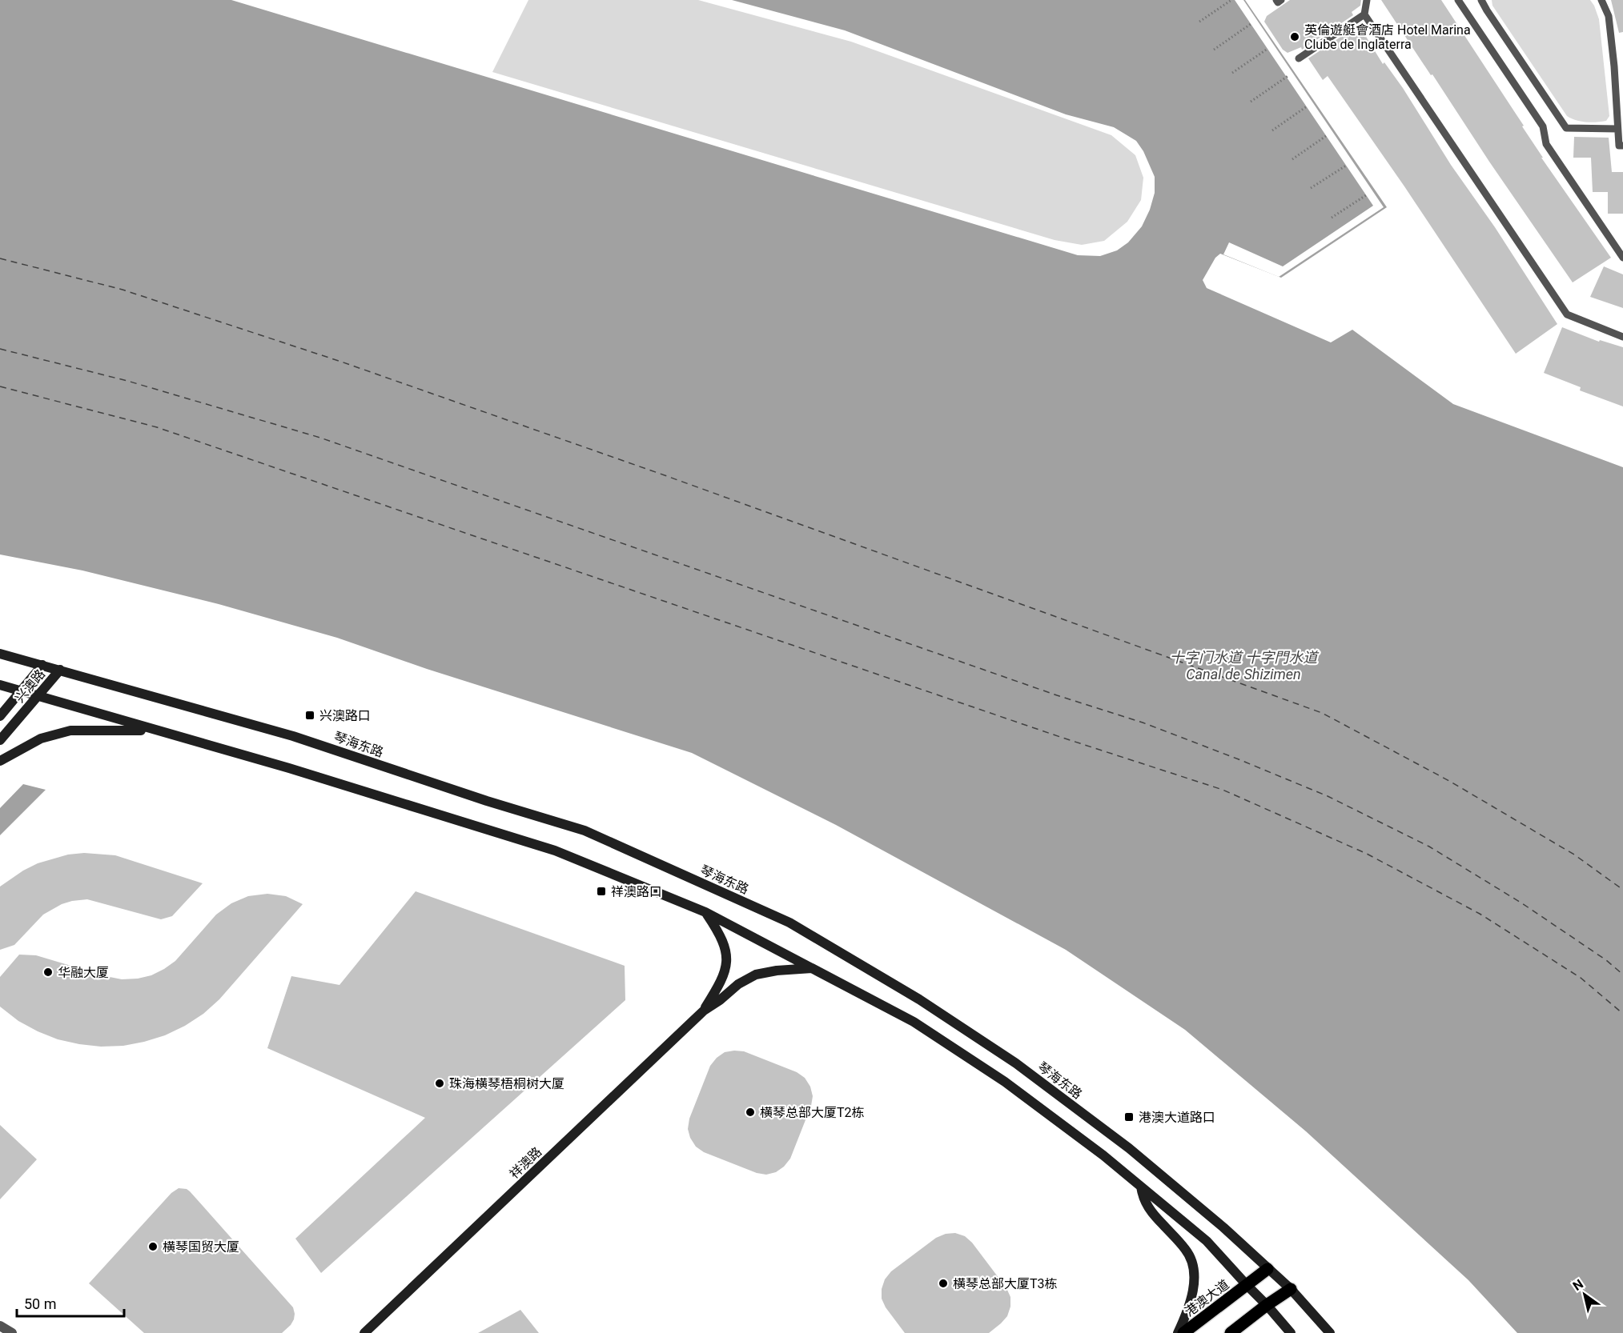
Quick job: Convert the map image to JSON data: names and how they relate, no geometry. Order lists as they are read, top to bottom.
{
  "streets": {
    "main road": [
      "兴澳路",
      "琴海东路",
      "祥澳路",
      "港澳大道"
    ]
  },
  "crossings": [
    ["兴澳路", "琴海东路"],
    ["琴海东路", "港澳大道"]
  ],
  "water": ["十字门水道 十字門水道 Canal de Shizimen"],
  "places": {
    "other": [
      "英倫遊艇會酒店 Hotel Marina Clube de Inglaterra",
      "华融大厦",
      "珠海横琴梧桐树大厦",
      "横琴总部大厦T2栋",
      "横琴国贸大厦",
      "横琴总部大厦T3栋"
    ],
    "transit": ["兴澳路口", "祥澳路口", "港澳大道路口"]
  },
  "scale_bar": "50 m",
  "north": "top left"
}
